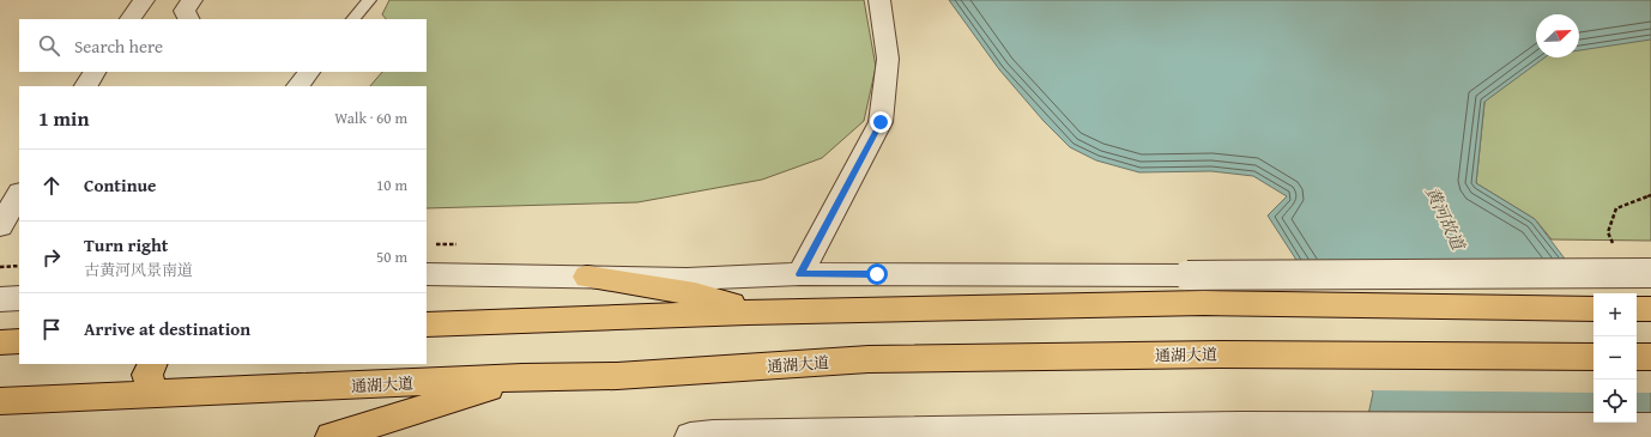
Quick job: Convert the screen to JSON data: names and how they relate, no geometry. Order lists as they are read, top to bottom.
{
  "streets": {
    "main road": ["通湖大道"]
  },
  "water": ["黄河故道"],
  "north": "top right",
  "page": {
    "search": "Search here",
    "heading": ["1 min", "Walk · 60 m"],
    "list": [
      ["Continue", "10 m"],
      ["Turn right", "古黄河风景南道", "50 m"],
      "Arrive at destination"
    ],
    "map_buttons": ["+", "−"]
  }
}
